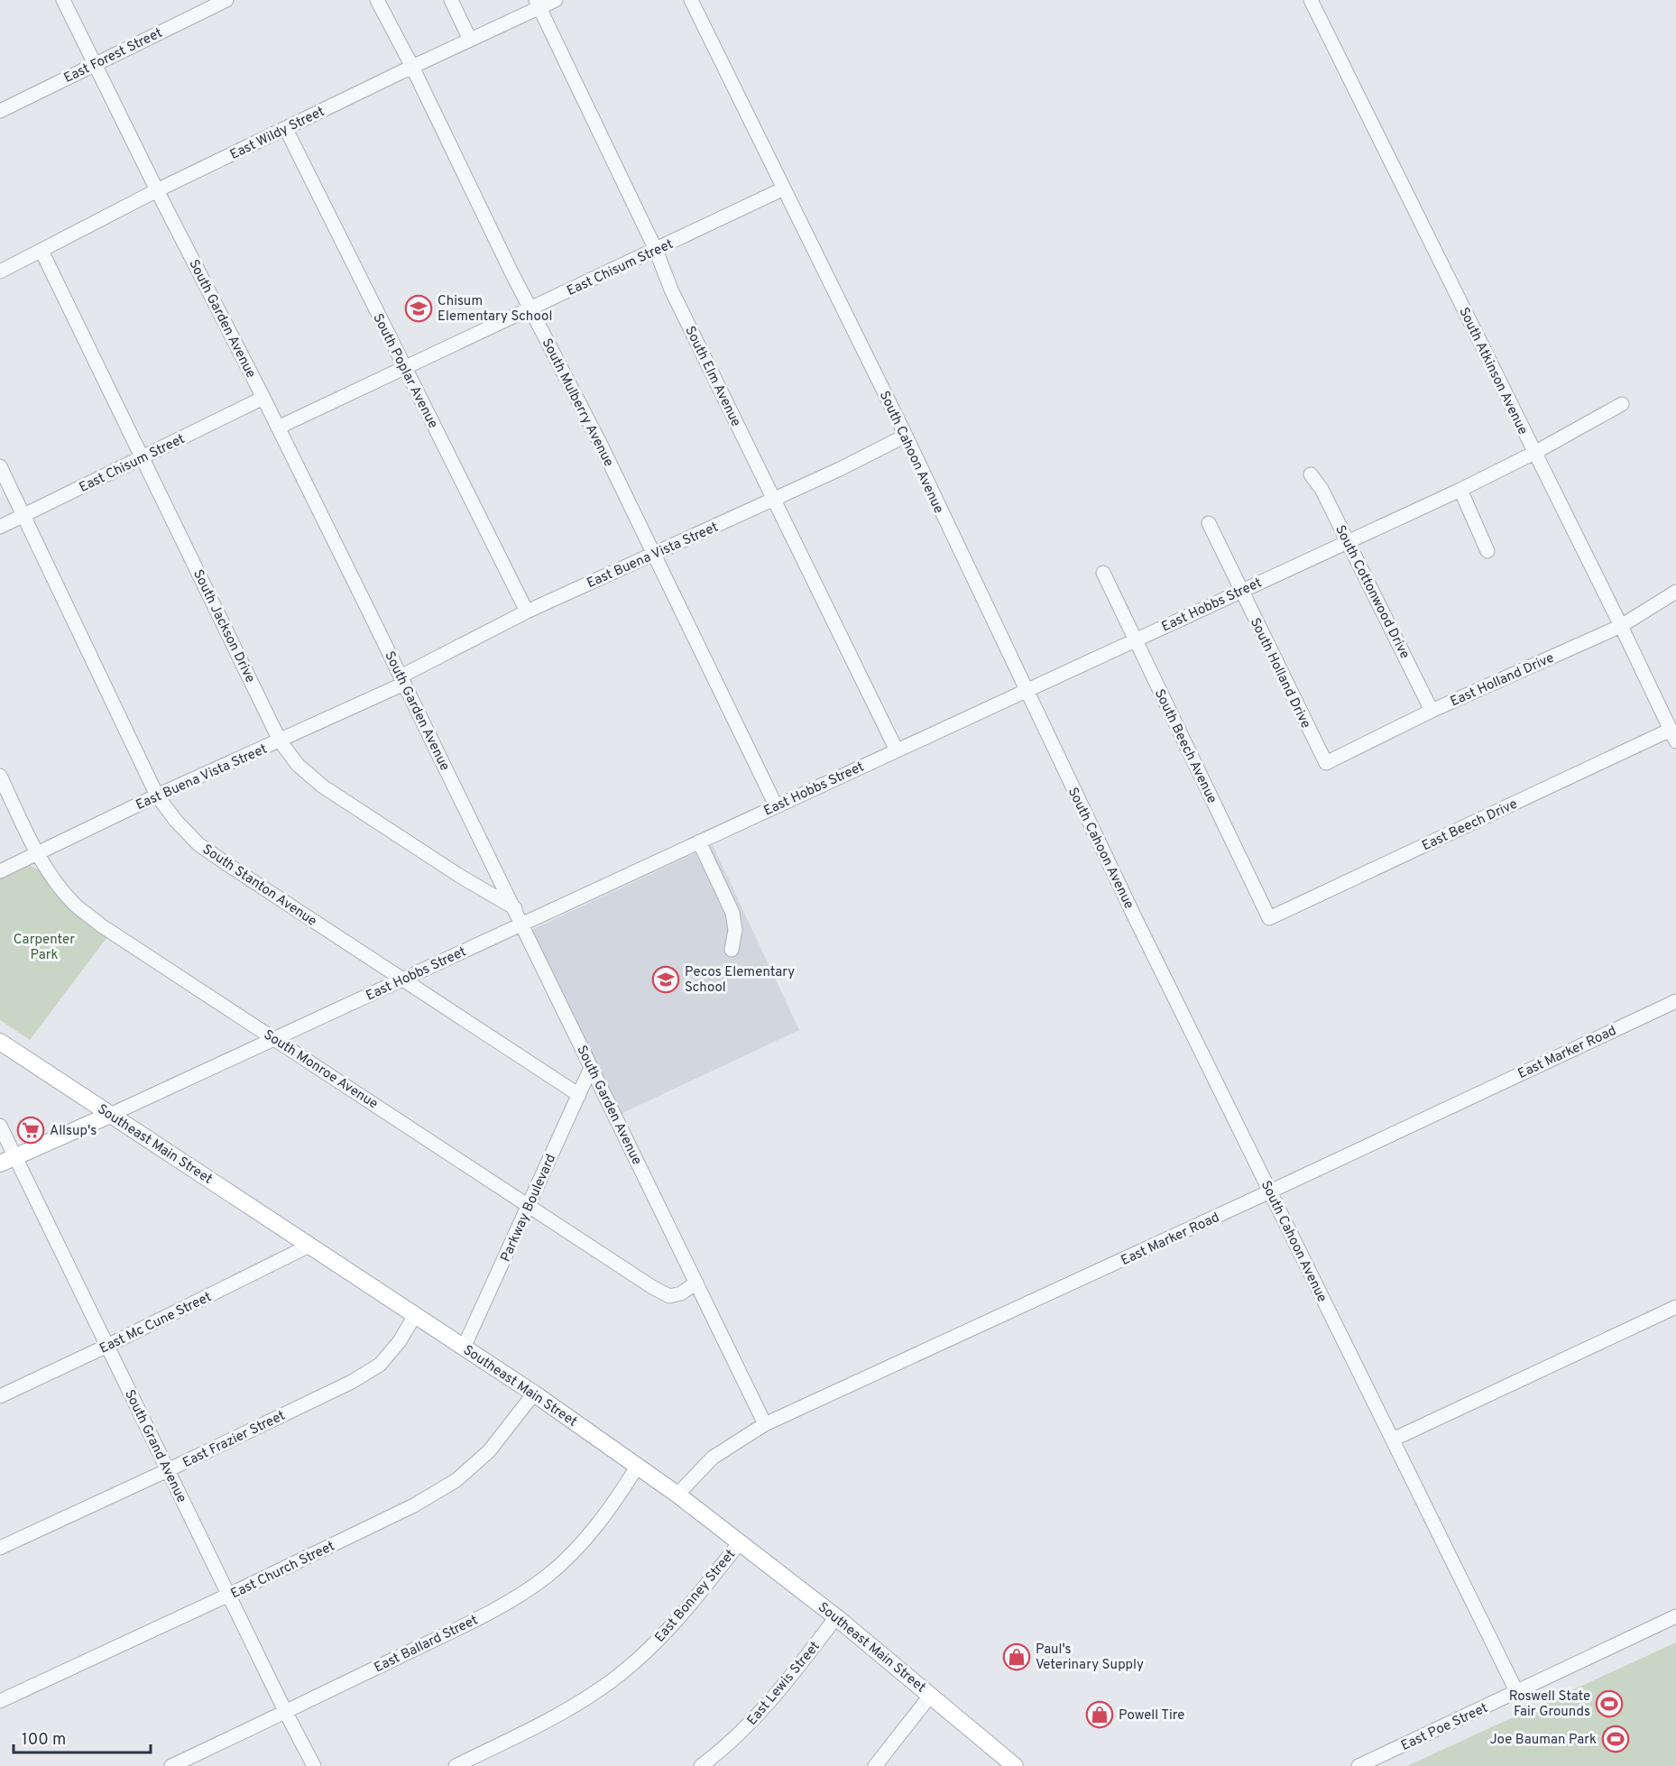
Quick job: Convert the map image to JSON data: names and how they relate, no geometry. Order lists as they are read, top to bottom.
{
  "streets": {
    "main road": ["East Hobbs Street", "Southeast Main Street"],
    "street": [
      "East Forest Street",
      "East Wildy Street",
      "East Chisum Street",
      "South Garden Avenue",
      "South Poplar Avenue",
      "South Atkinson Avenue",
      "South Elm Avenue",
      "South Mulberry Avenue",
      "South Cahoon Avenue",
      "East Buena Vista Street",
      "South Cottonwood Drive",
      "South Jackson Drive",
      "South Holland Drive",
      "East Holland Drive",
      "South Beech Avenue",
      "East Beech Drive",
      "South Stanton Avenue",
      "East Marker Road",
      "South Monroe Avenue",
      "Parkway Boulevard",
      "East Mc Cune Street",
      "East Frazier Street",
      "South Grand Avenue",
      "East Church Street",
      "East Bonney Street",
      "East Ballard Street",
      "East Lewis Street",
      "East Poe Street"
    ]
  },
  "crossings": [
    ["East Forest Street", "South Garden Avenue"],
    ["East Wildy Street", "South Garden Avenue"],
    ["East Wildy Street", "South Poplar Avenue"],
    ["East Wildy Street", "South Elm Avenue"],
    ["East Wildy Street", "South Mulberry Avenue"],
    ["East Wildy Street", "South Jackson Drive"],
    ["East Chisum Street", "South Garden Avenue"],
    ["East Chisum Street", "South Poplar Avenue"],
    ["East Chisum Street", "South Elm Avenue"],
    ["East Chisum Street", "South Mulberry Avenue"],
    ["East Chisum Street", "South Cahoon Avenue"],
    ["East Chisum Street", "South Jackson Drive"],
    ["East Chisum Street", "South Stanton Avenue"],
    ["South Garden Avenue", "East Buena Vista Street"],
    ["South Garden Avenue", "East Hobbs Street"],
    ["South Garden Avenue", "South Jackson Drive"],
    ["South Garden Avenue", "East Marker Road"],
    ["South Garden Avenue", "South Monroe Avenue"],
    ["South Garden Avenue", "Parkway Boulevard"],
    ["South Poplar Avenue", "East Buena Vista Street"],
    ["South Atkinson Avenue", "East Hobbs Street"],
    ["South Atkinson Avenue", "East Holland Drive"],
    ["South Atkinson Avenue", "East Beech Drive"],
    ["South Elm Avenue", "East Buena Vista Street"],
    ["South Elm Avenue", "East Hobbs Street"],
    ["South Mulberry Avenue", "East Buena Vista Street"],
    ["South Mulberry Avenue", "East Hobbs Street"],
    ["South Cahoon Avenue", "East Buena Vista Street"],
    ["South Cahoon Avenue", "East Hobbs Street"],
    ["South Cahoon Avenue", "East Marker Road"],
    ["South Cahoon Avenue", "East Poe Street"],
    ["East Buena Vista Street", "South Jackson Drive"],
    ["East Buena Vista Street", "South Stanton Avenue"],
    ["East Buena Vista Street", "South Monroe Avenue"],
    ["South Cottonwood Drive", "East Hobbs Street"],
    ["South Cottonwood Drive", "East Holland Drive"],
    ["East Hobbs Street", "South Holland Drive"],
    ["East Hobbs Street", "South Beech Avenue"],
    ["East Hobbs Street", "South Stanton Avenue"],
    ["East Hobbs Street", "South Monroe Avenue"],
    ["East Hobbs Street", "Southeast Main Street"],
    ["East Hobbs Street", "South Grand Avenue"],
    ["South Holland Drive", "East Holland Drive"],
    ["South Beech Avenue", "East Beech Drive"],
    ["South Stanton Avenue", "Parkway Boulevard"],
    ["East Marker Road", "Southeast Main Street"],
    ["South Monroe Avenue", "Parkway Boulevard"],
    ["Southeast Main Street", "Parkway Boulevard"],
    ["Southeast Main Street", "East Mc Cune Street"],
    ["Southeast Main Street", "East Frazier Street"],
    ["Southeast Main Street", "East Church Street"],
    ["Southeast Main Street", "East Bonney Street"],
    ["Southeast Main Street", "East Ballard Street"],
    ["Southeast Main Street", "East Lewis Street"],
    ["East Mc Cune Street", "South Grand Avenue"],
    ["East Frazier Street", "South Grand Avenue"],
    ["South Grand Avenue", "East Church Street"],
    ["South Grand Avenue", "East Ballard Street"]
  ],
  "parks": ["Carpenter Park"],
  "places": {
    "school or university": ["Chisum Elementary School", "Pecos Elementary School"],
    "supermarket": ["Allsup's"],
    "shop": ["Paul's Veterinary Supply", "Powell Tire"],
    "sports": ["Roswell State Fair Grounds", "Joe Bauman Park"]
  },
  "scale_bar": "100 m"
}
